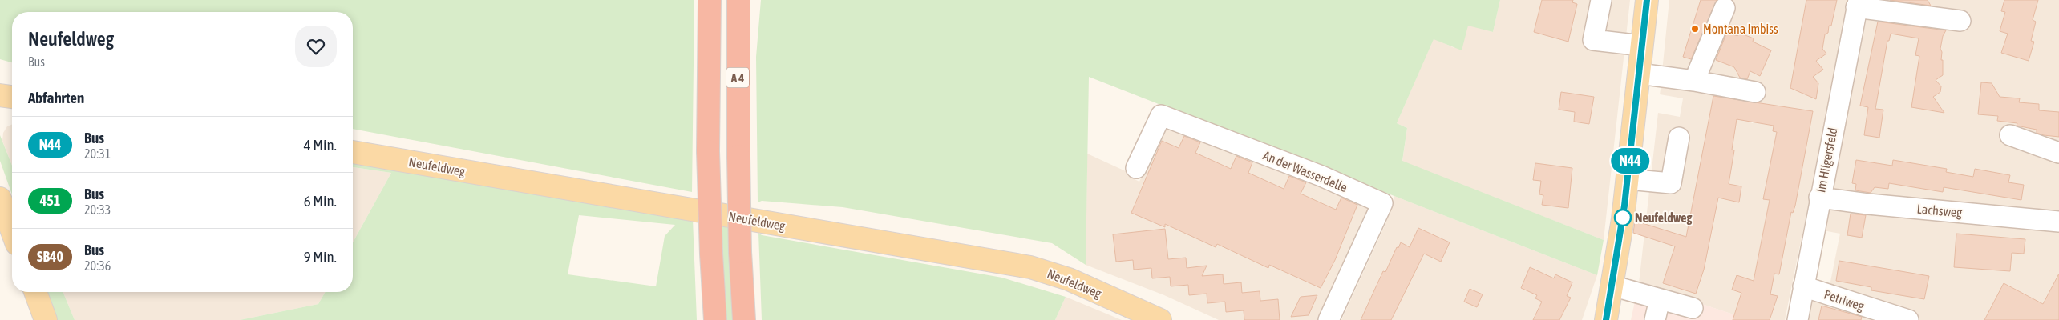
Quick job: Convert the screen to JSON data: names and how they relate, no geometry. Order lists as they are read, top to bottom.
{
  "streets": {
    "highway": ["A 4"],
    "main road": ["Neufeldweg"],
    "street": [
      "Im Hilgersfeld",
      "An der Wasserdelle",
      "Lachsweg",
      "Petriweg"
    ]
  },
  "crossings": [
    ["Im Hilgersfeld", "Lachsweg"],
    ["Im Hilgersfeld", "Petriweg"]
  ],
  "places": ["Montana Imbiss", "Neufeldweg"],
  "lines": ["bus line N44"],
  "page": {
    "on_map": "N44",
    "heading": [
      ["Neufeldweg", "Bus"],
      "Abfahrten"
    ],
    "list": [
      {
        "mark": "N44",
        "name": "Bus",
        "note": "20:31",
        "value": "4 Min."
      },
      {
        "mark": "451",
        "name": "Bus",
        "note": "20:33",
        "value": "6 Min."
      },
      {
        "mark": "SB40",
        "name": "Bus",
        "note": "20:36",
        "value": "9 Min."
      }
    ]
  }
}
